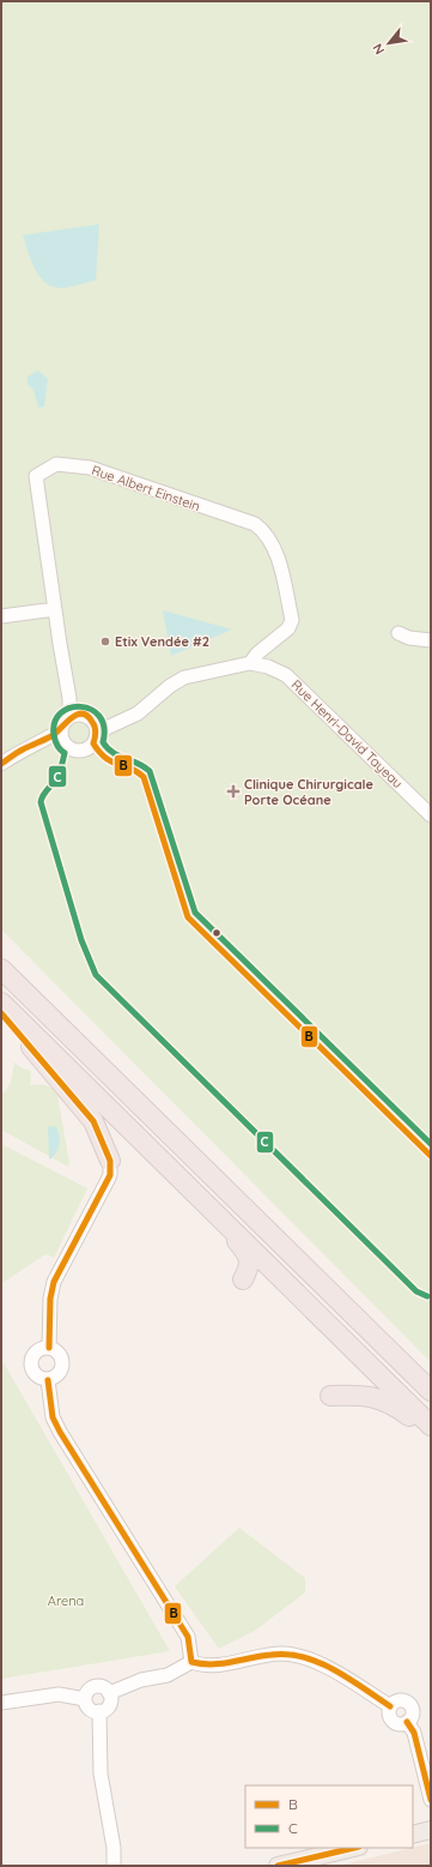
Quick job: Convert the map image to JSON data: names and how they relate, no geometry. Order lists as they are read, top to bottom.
{
  "streets": {
    "street": ["Rue Albert Einstein", "Rue Henri-David Tayeau"]
  },
  "crossings": [
    ["Rue Albert Einstein", "Rue Henri-David Tayeau"]
  ],
  "parks": ["Arena"],
  "places": {
    "other": ["Etix Vendée #2"],
    "health": ["Clinique Chirurgicale Porte Océane"]
  },
  "lines": ["transit line C", "transit line B"],
  "legend": ["B", "C"],
  "north": "bottom left"
}
